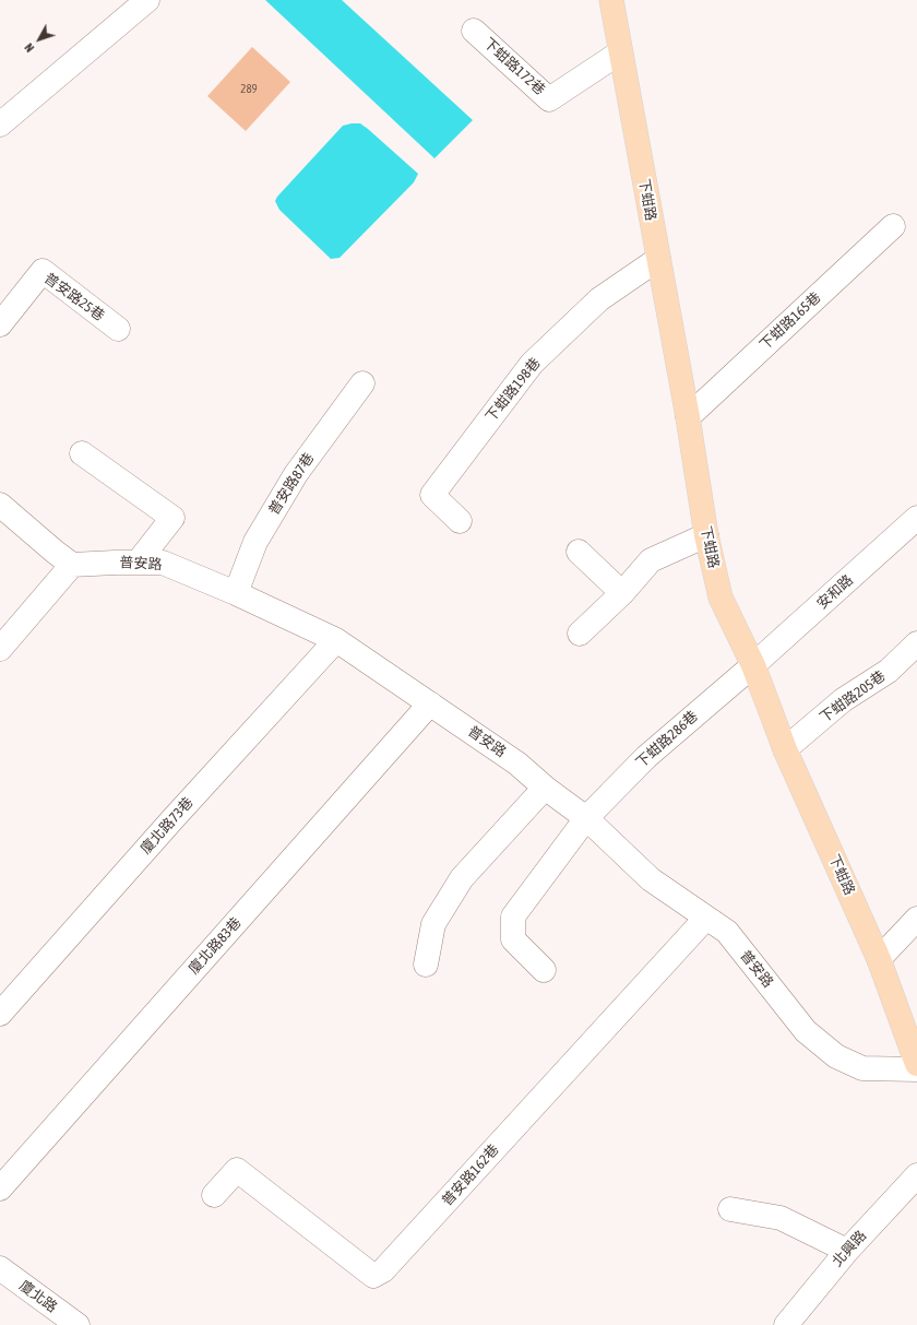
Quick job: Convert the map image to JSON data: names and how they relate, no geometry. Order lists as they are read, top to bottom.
{
  "streets": {
    "main road": ["下蚶路"],
    "street": [
      "下蚶路172巷",
      "普安路25巷",
      "下蚶路165巷",
      "下蚶路198巷",
      "普安路87巷",
      "普安路",
      "安和路",
      "下蚶路205巷",
      "下蚶路286巷",
      "廈北路73巷",
      "廈北路83巷",
      "普安路162巷",
      "北興路",
      "廈北路"
    ]
  },
  "crossings": [
    ["下蚶路172巷", "下蚶路"],
    ["下蚶路", "下蚶路165巷"],
    ["下蚶路", "下蚶路198巷"],
    ["下蚶路", "安和路"],
    ["下蚶路", "下蚶路205巷"],
    ["下蚶路", "下蚶路286巷"],
    ["普安路87巷", "普安路"],
    ["普安路", "下蚶路286巷"],
    ["普安路", "廈北路73巷"],
    ["普安路", "廈北路83巷"],
    ["普安路", "普安路162巷"],
    ["安和路", "下蚶路286巷"]
  ],
  "house_numbers": ["289"],
  "north": "bottom left"
}
